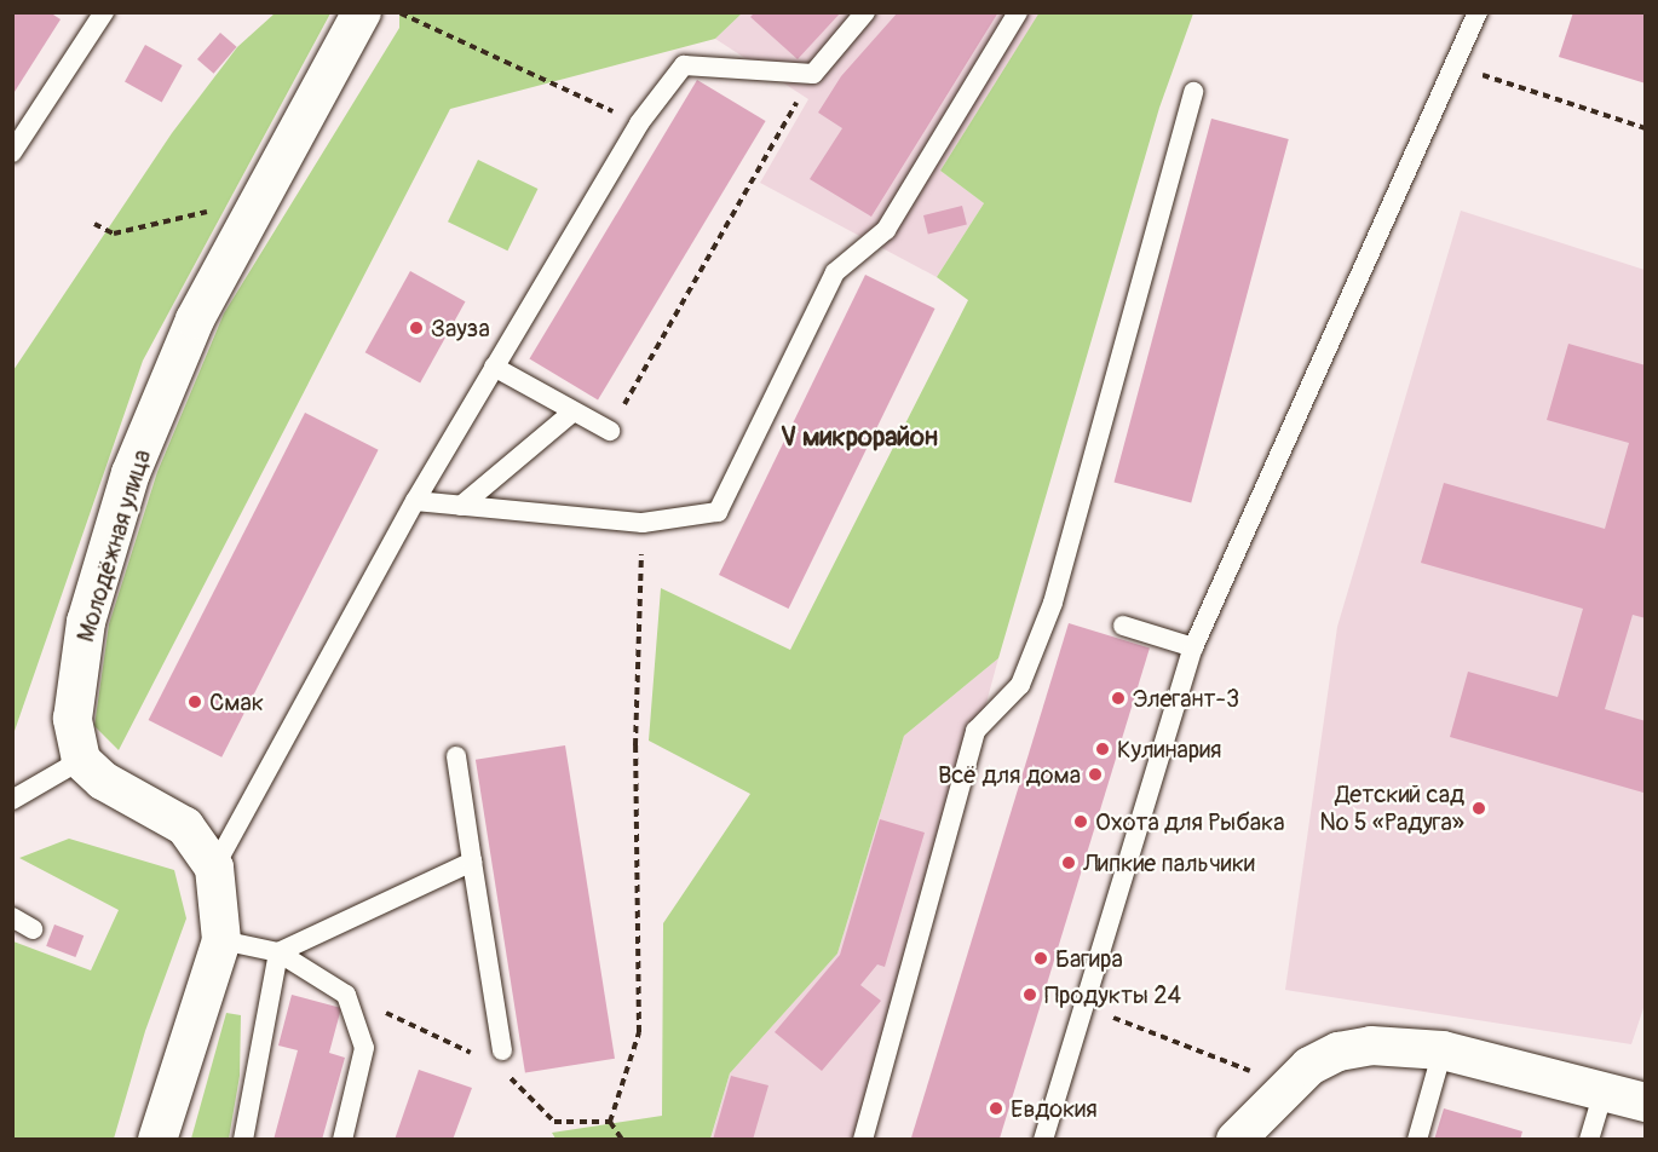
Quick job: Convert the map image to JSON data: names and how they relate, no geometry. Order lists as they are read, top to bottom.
{
  "streets": {
    "street": ["Молодёжная улица"]
  },
  "districts": ["V микрорайон"],
  "places": [
    "Зауза",
    "Элегант-3",
    "Смак",
    "Кулинария",
    "Всё для дома",
    "Детский сад № 5 «Радуга»",
    "Охота для Рыбака",
    "Липкие пальчики",
    "Багира",
    "Продукты 24",
    "Евдокия"
  ]
}
